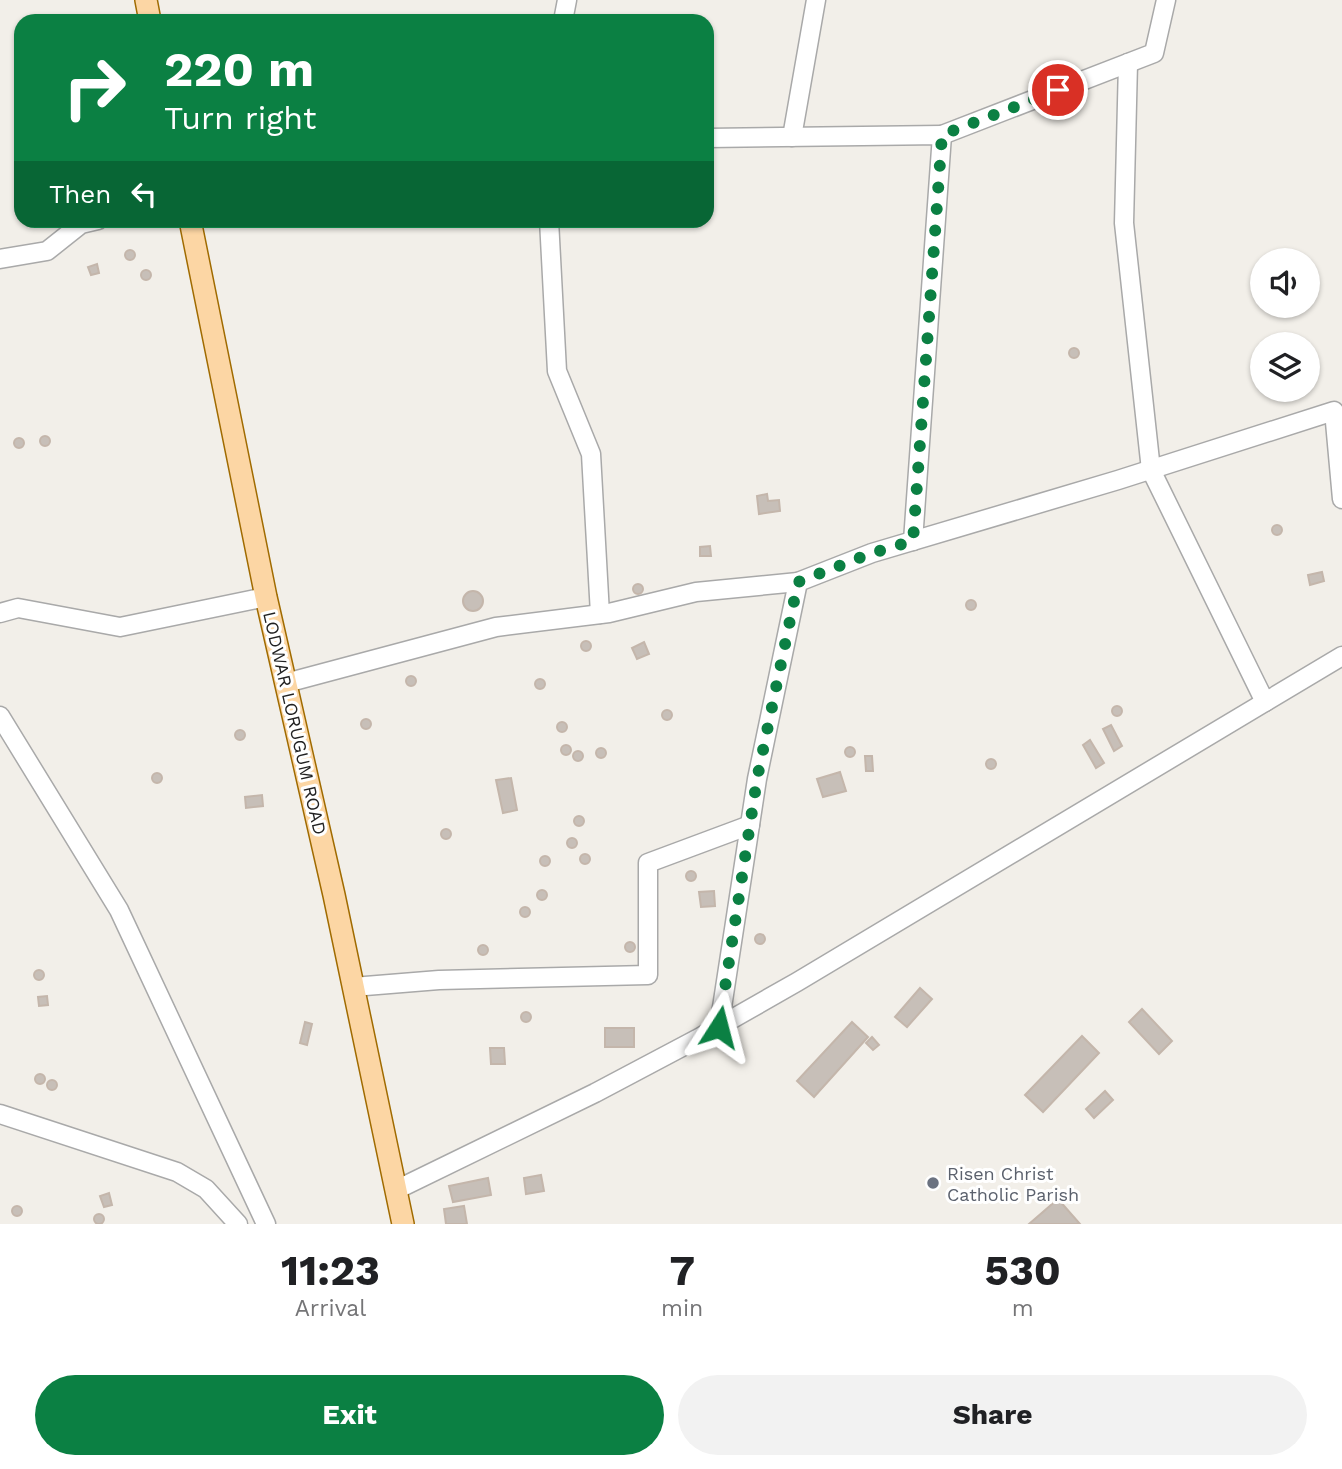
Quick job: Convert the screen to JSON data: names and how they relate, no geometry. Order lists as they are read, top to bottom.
{
  "streets": {
    "main road": ["LODWAR LORUGUM ROAD"]
  },
  "places": ["Risen Christ Catholic Parish"],
  "page": {
    "turn": ["220 m", "Turn right"],
    "then": "Then",
    "eta": [
      "11:23",
      "Arrival",
      "7",
      "min",
      "530",
      "m"
    ],
    "buttons": ["Exit", "Share"]
  }
}
